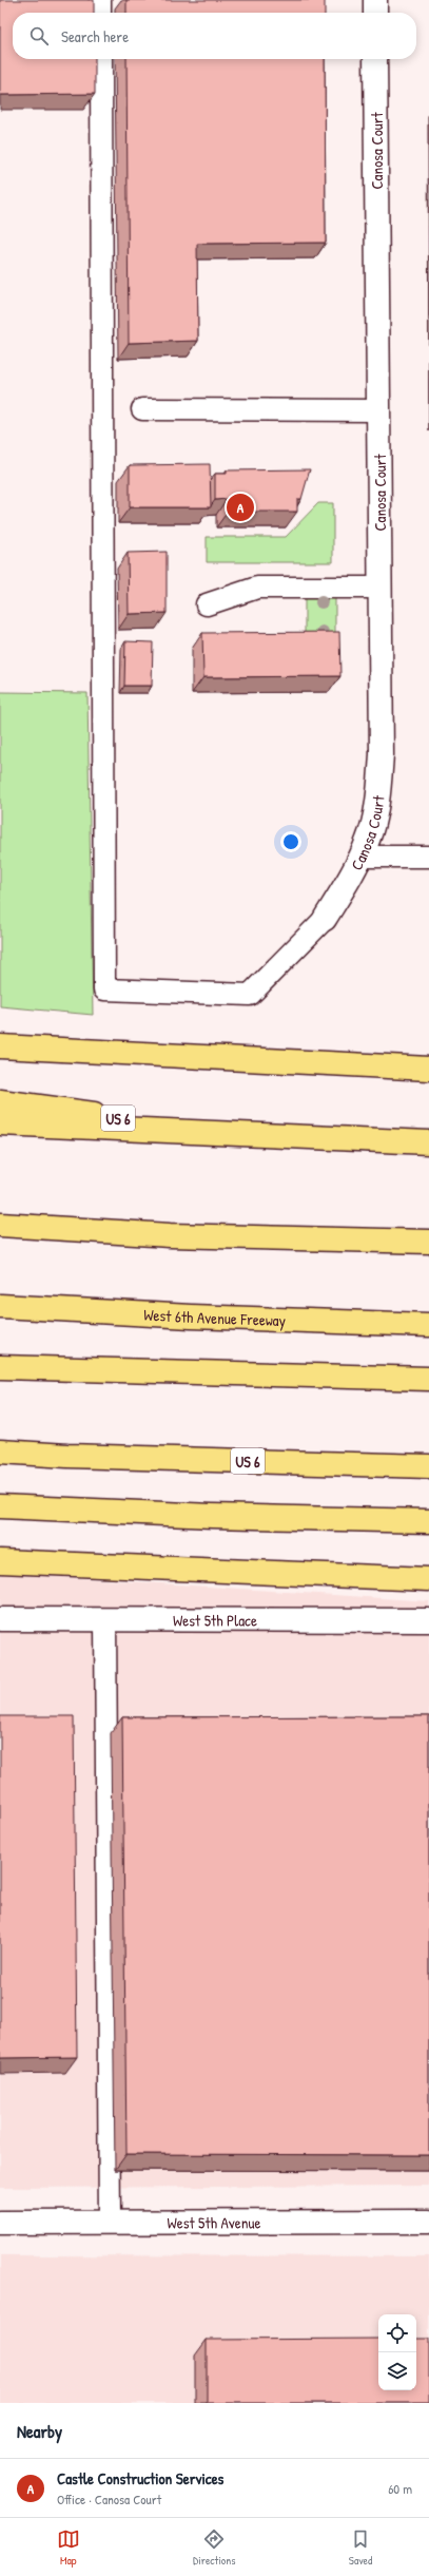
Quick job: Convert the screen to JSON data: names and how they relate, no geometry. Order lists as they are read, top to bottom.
{
  "streets": {
    "highway": ["US 6", "West 6th Avenue Freeway"],
    "street": ["Canosa Court", "West 5th Place", "West 5th Avenue"]
  },
  "page": {
    "search": "Search here",
    "pins": "A",
    "heading": "Nearby",
    "list": [
      {
        "mark": "A",
        "name": "Castle Construction Services",
        "note": "Office · Canosa Court",
        "value": "60 m"
      }
    ],
    "nav": ["Map", "Directions", "Saved"]
  }
}
